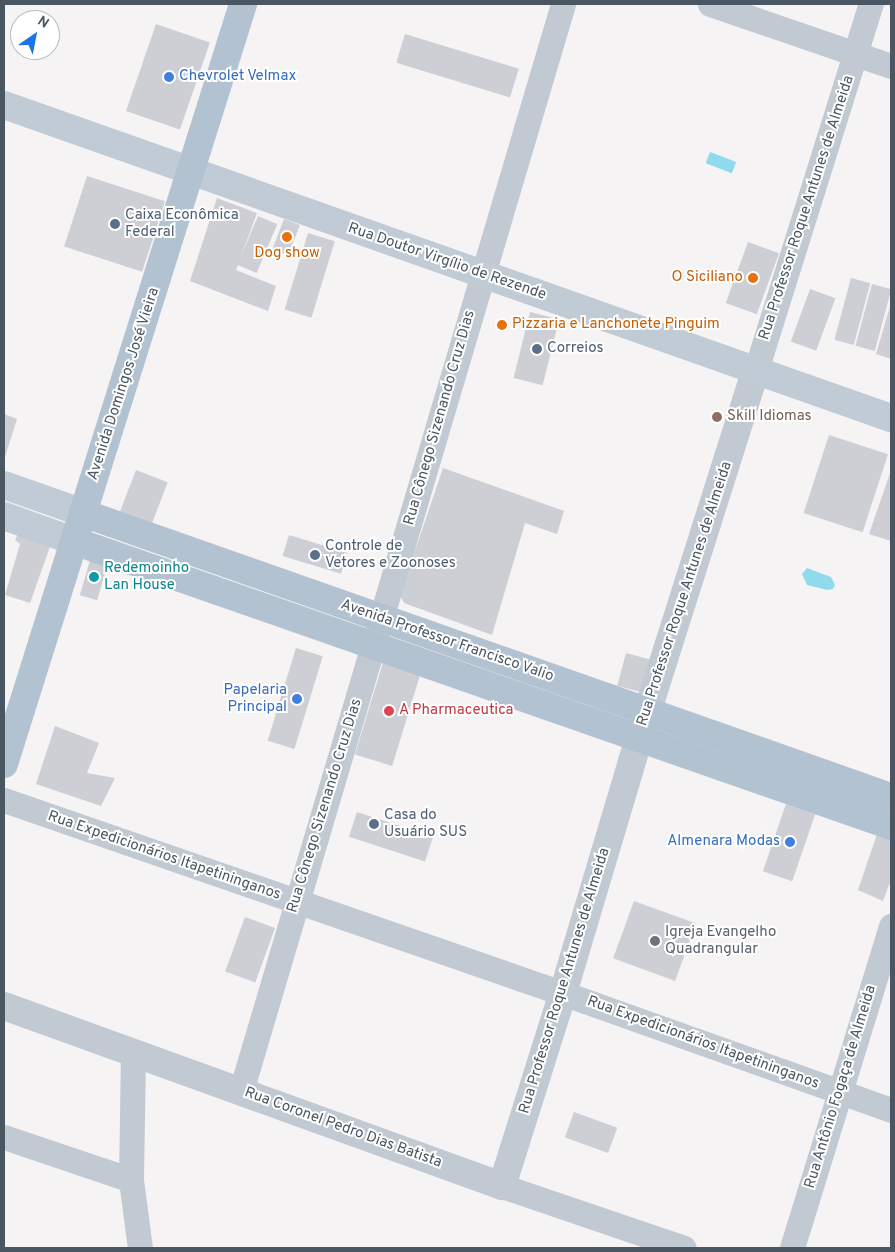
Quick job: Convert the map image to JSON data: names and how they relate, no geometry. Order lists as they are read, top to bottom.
{
  "streets": {
    "main road": ["Rua Doutor Virgílio de Rezende", "Avenida Domingos José Vieira", "Avenida Professor Francisco Valio"],
    "street": [
      "Rua Professor Roque Antunes de Almeida",
      "Rua Cônego Sizenando Cruz Dias",
      "Rua Expedicionários Itapetininganos",
      "Rua Antônio Fogaça de Almeida",
      "Rua Coronel Pedro Dias Batista"
    ]
  },
  "crossings": [
    ["Rua Professor Roque Antunes de Almeida", "Rua Doutor Virgílio de Rezende"],
    ["Rua Professor Roque Antunes de Almeida", "Avenida Professor Francisco Valio"],
    ["Rua Professor Roque Antunes de Almeida", "Rua Expedicionários Itapetininganos"],
    ["Rua Professor Roque Antunes de Almeida", "Rua Coronel Pedro Dias Batista"],
    ["Rua Doutor Virgílio de Rezende", "Avenida Domingos José Vieira"],
    ["Rua Doutor Virgílio de Rezende", "Rua Cônego Sizenando Cruz Dias"],
    ["Avenida Domingos José Vieira", "Avenida Professor Francisco Valio"],
    ["Rua Cônego Sizenando Cruz Dias", "Avenida Professor Francisco Valio"],
    ["Rua Cônego Sizenando Cruz Dias", "Rua Expedicionários Itapetininganos"],
    ["Rua Cônego Sizenando Cruz Dias", "Rua Coronel Pedro Dias Batista"],
    ["Rua Expedicionários Itapetininganos", "Rua Antônio Fogaça de Almeida"]
  ],
  "places": [
    "Chevrolet Velmax",
    "Caixa Econômica Federal",
    "Dog show",
    "O Siciliano",
    "Pizzaria e Lanchonete Pinguim",
    "Correios",
    "Skill Idiomas",
    "Controle de Vetores e Zoonoses",
    "Redemoinho Lan House",
    "Papelaria Principal",
    "A Pharmaceutica",
    "Casa do Usuário SUS",
    "Almenara Modas",
    "Igreja Evangelho Quadrangular"
  ],
  "north": "top right"
}
